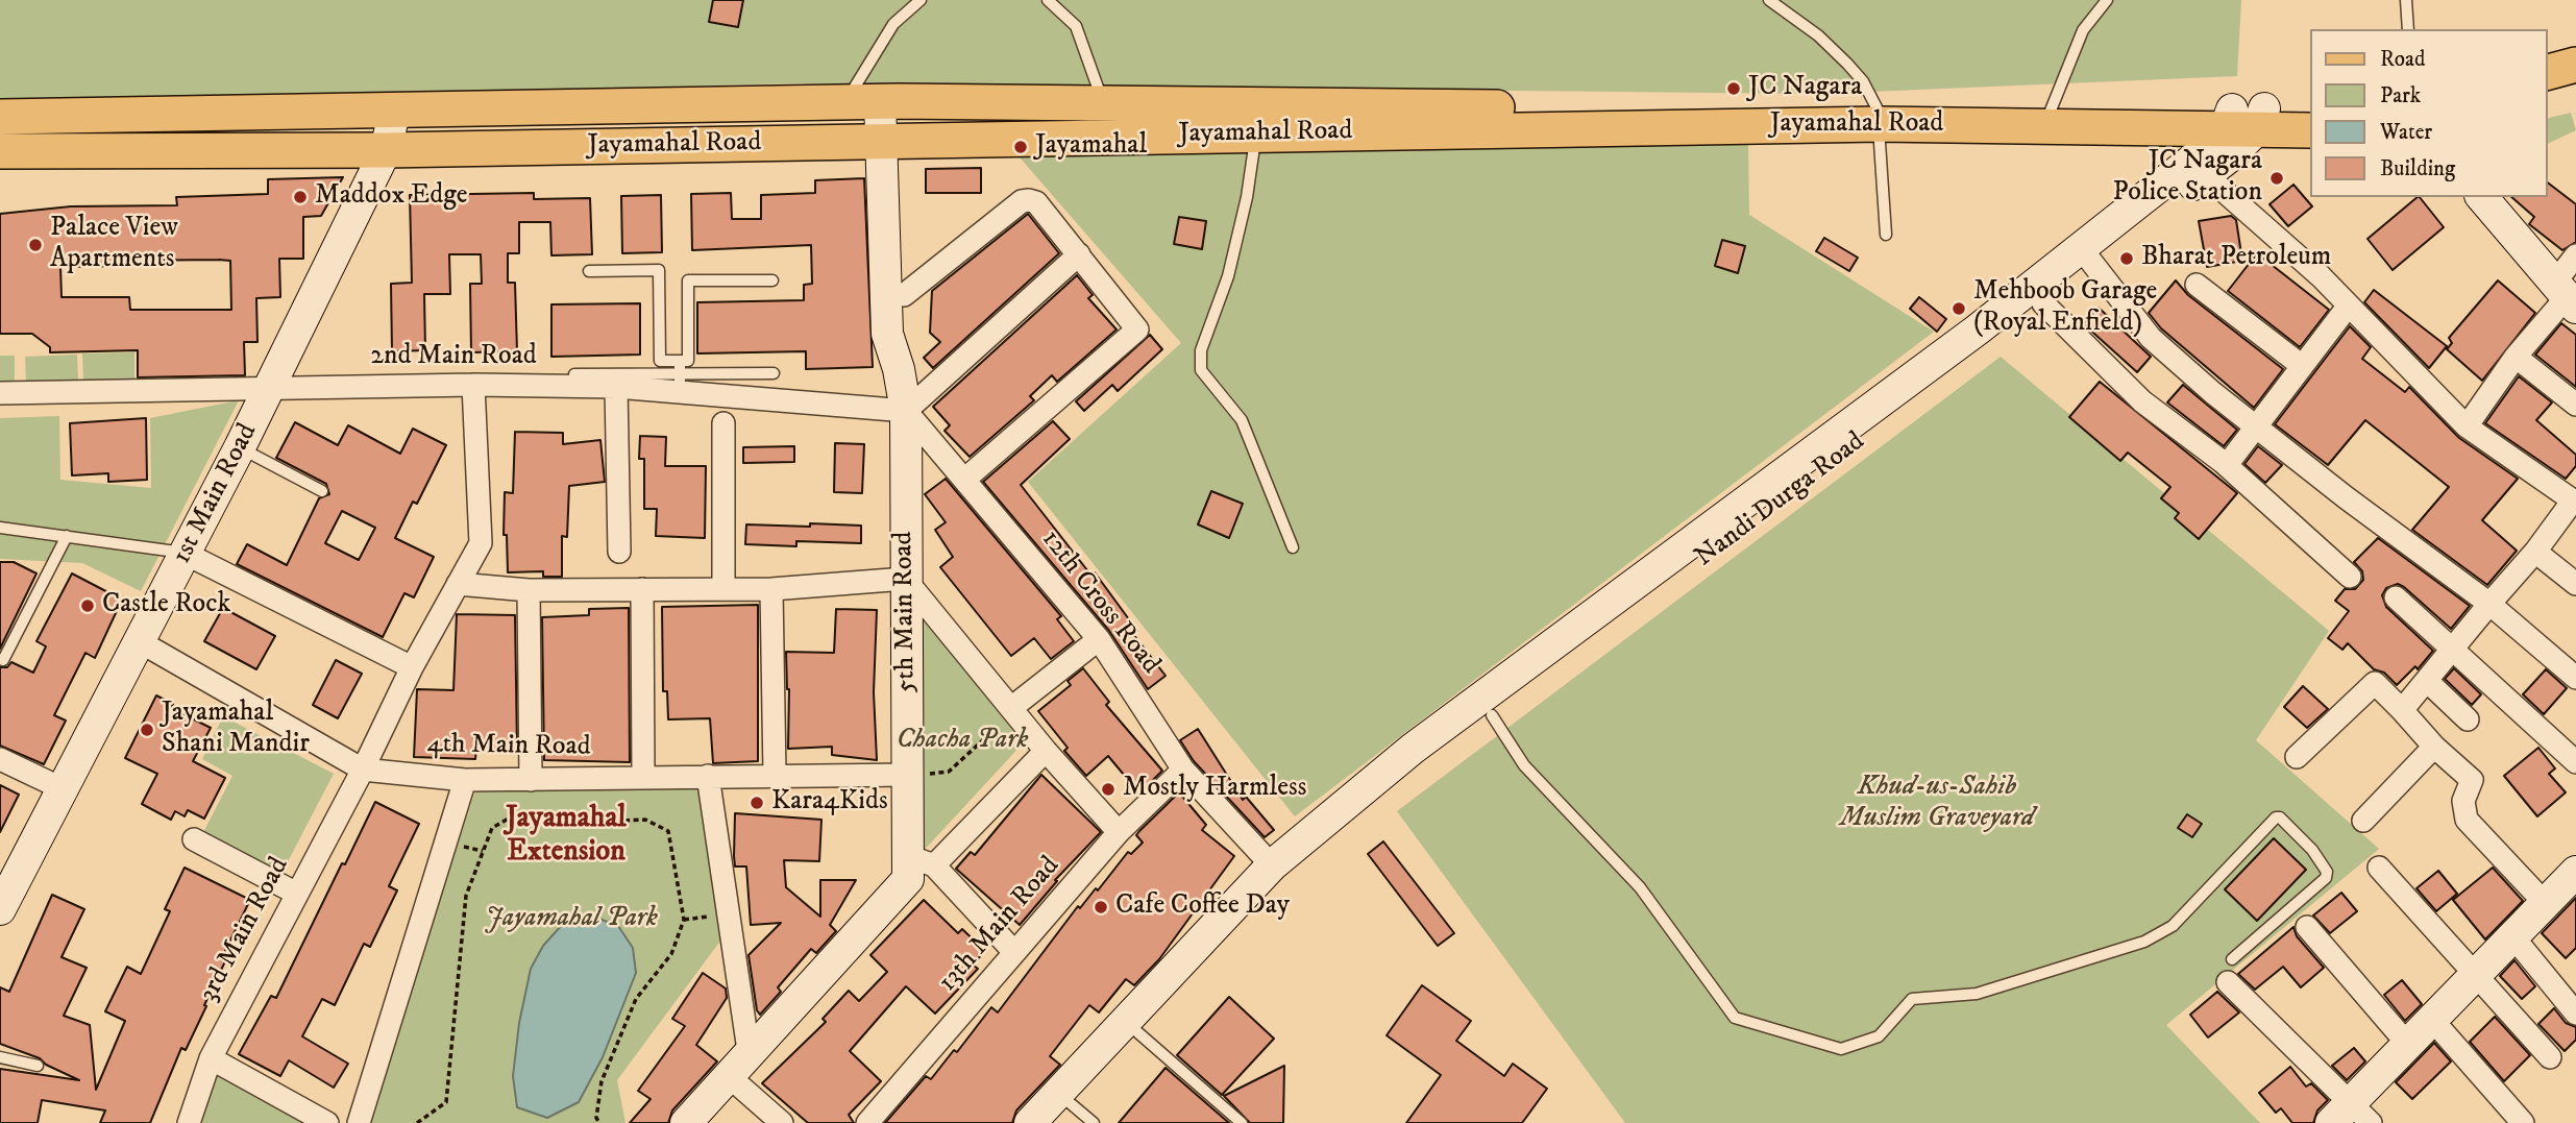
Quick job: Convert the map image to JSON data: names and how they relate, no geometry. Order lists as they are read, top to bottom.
{
  "streets": {
    "main road": [
      "Jayamahal Road",
      "1st Main Road",
      "Nandi Durga Road",
      "5th Main Road"
    ],
    "street": [
      "2nd Main Road",
      "12th Cross Road",
      "4th Main Road",
      "13th Main Road",
      "3rd Main Road"
    ]
  },
  "crossings": [
    ["Jayamahal Road", "1st Main Road"],
    ["Jayamahal Road", "Nandi Durga Road"],
    ["Jayamahal Road", "5th Main Road"],
    ["2nd Main Road", "1st Main Road"],
    ["2nd Main Road", "12th Cross Road"],
    ["2nd Main Road", "5th Main Road"],
    ["2nd Main Road", "3rd Main Road"],
    ["1st Main Road", "4th Main Road"],
    ["Nandi Durga Road", "12th Cross Road"],
    ["12th Cross Road", "5th Main Road"],
    ["12th Cross Road", "13th Main Road"],
    ["5th Main Road", "4th Main Road"],
    ["4th Main Road", "3rd Main Road"]
  ],
  "districts": ["Jayamahal Extension"],
  "parks": ["Chacha Park", "Khud-us-Sahib Muslim Graveyard", "Jayamahal Park"],
  "places": [
    "JC Nagara",
    "Jayamahal",
    "JC Nagara Police Station",
    "Maddox Edge",
    "Palace View Apartments",
    "Bharat Petroleum",
    "Mehboob Garage (Royal Enfield)",
    "Castle Rock",
    "Jayamahal Shani Mandir",
    "Mostly Harmless",
    "Kara4Kids",
    "Cafe Coffee Day"
  ],
  "legend": [
    "Road",
    "Park",
    "Water",
    "Building"
  ]
}
